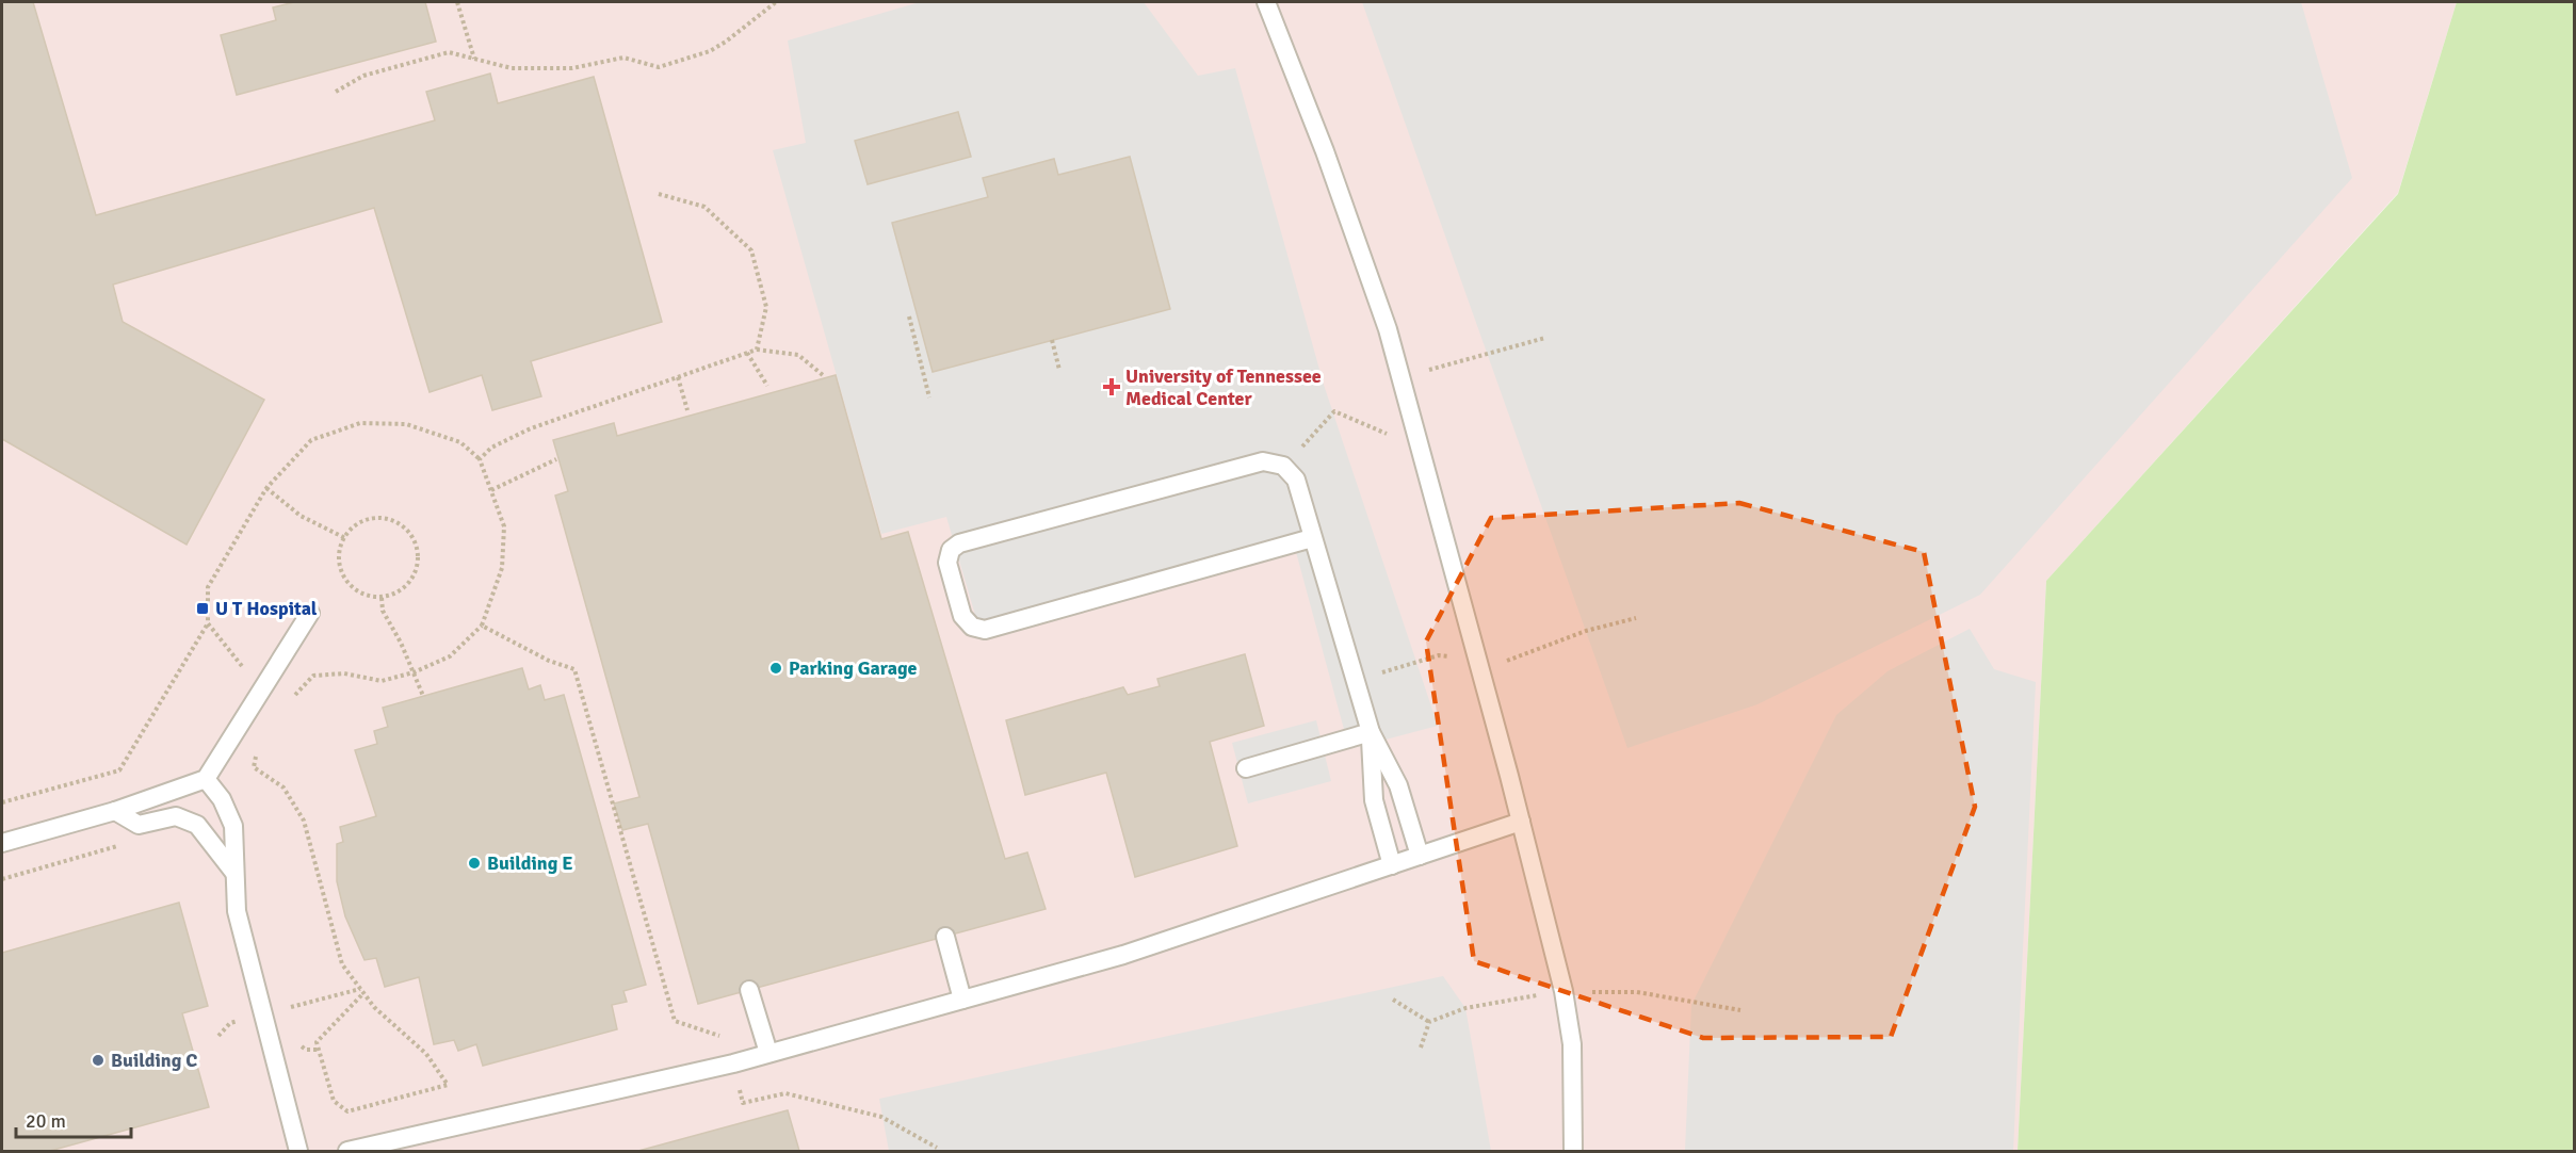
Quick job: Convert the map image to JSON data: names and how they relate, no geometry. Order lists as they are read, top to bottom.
{
  "places": {
    "health": ["University of Tennessee Medical Center"],
    "transit": ["U T Hospital"],
    "other": ["Parking Garage", "Building E", "Building C"]
  },
  "scale_bar": "20 m"
}
